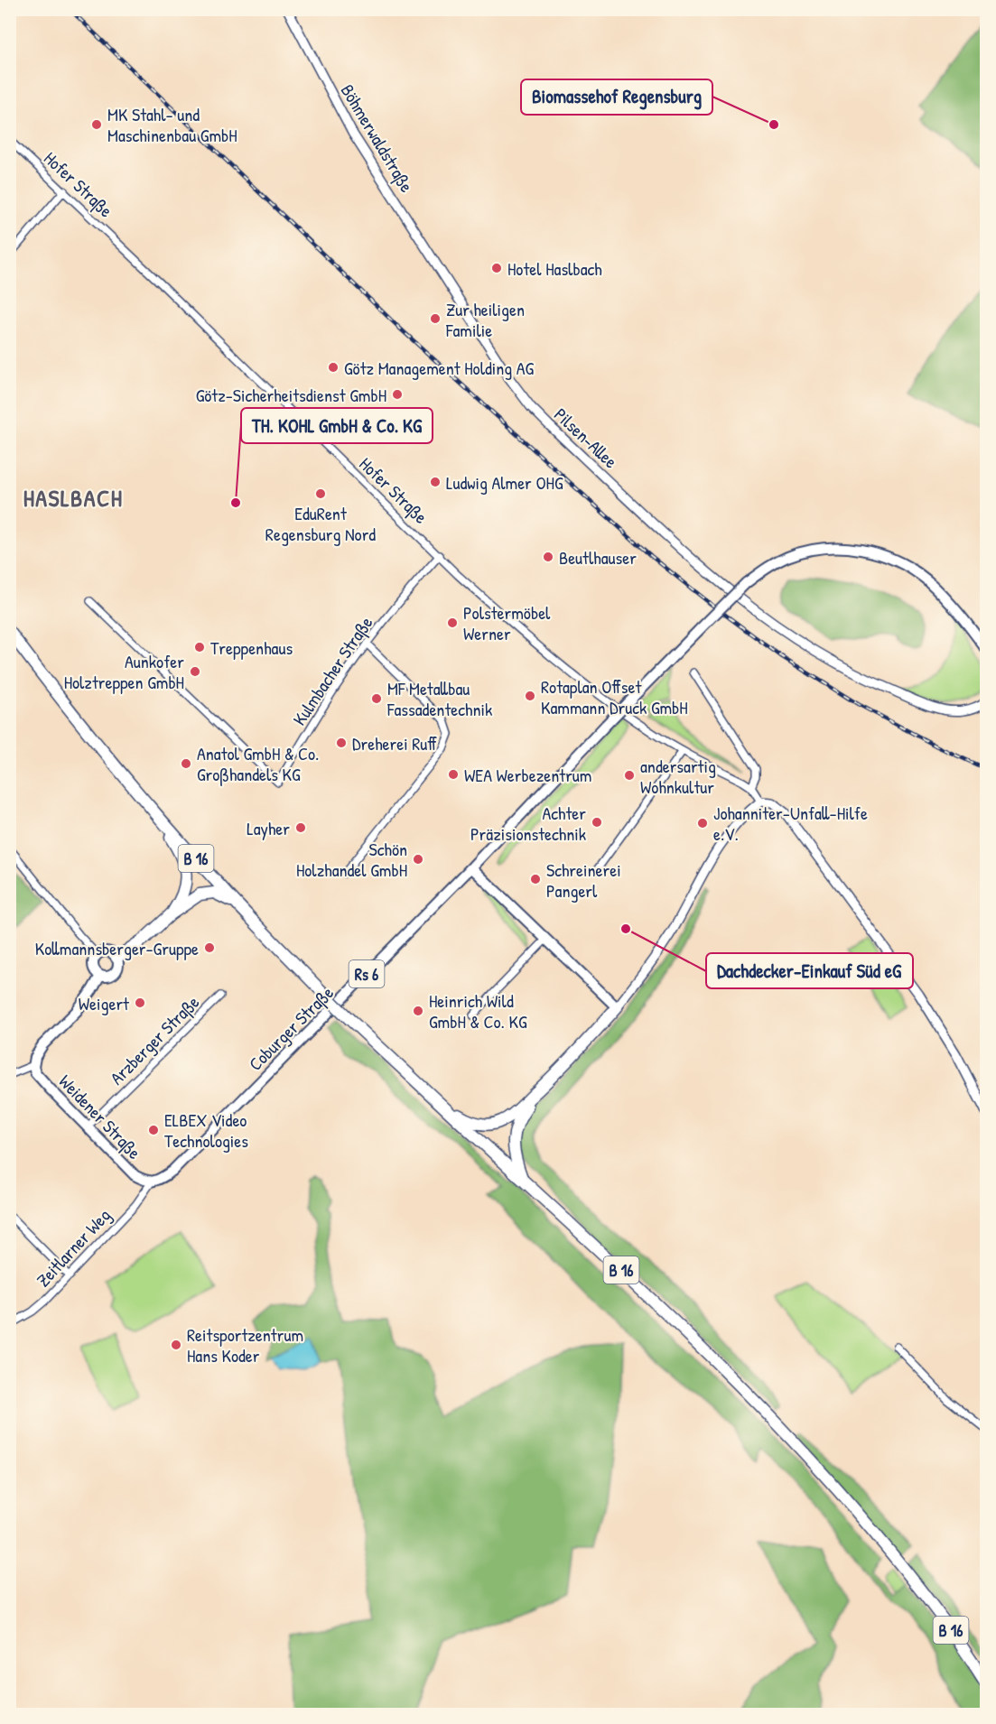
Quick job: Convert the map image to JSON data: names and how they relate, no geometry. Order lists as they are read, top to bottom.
{
  "streets": {
    "highway": ["B 16"],
    "main road": ["Rs 6", "Coburger Straße", "Weidener Straße"],
    "street": [
      "Böhmerwaldstraße",
      "Hofer Straße",
      "Pilsen-Allee",
      "Kulmbacher Straße",
      "Arzberger Straße",
      "Zeitlarner Weg"
    ]
  },
  "crossings": [
    ["Böhmerwaldstraße", "Pilsen-Allee"],
    ["Hofer Straße", "Kulmbacher Straße"],
    ["Coburger Straße", "Weidener Straße"],
    ["Coburger Straße", "Zeitlarner Weg"],
    ["Arzberger Straße", "Weidener Straße"],
    ["Weidener Straße", "Zeitlarner Weg"]
  ],
  "districts": ["HASLBACH"],
  "places": [
    "MK Stahl- und Maschinenbau GmbH",
    "Biomassehof Regensburg",
    "Hotel Haslbach",
    "Zur heiligen Familie",
    "Götz Management Holding AG",
    "Götz-Sicherheitsdienst GmbH",
    "Ludwig Almer OHG",
    "EduRent Regensburg Nord",
    "TH. KOHL GmbH & Co. KG",
    "Beutlhauser",
    "Polstermöbel Werner",
    "Treppenhaus",
    "Aunkofer Holztreppen GmbH",
    "Rotaplan Offset Kammann Druck GmbH",
    "MF Metallbau Fassadentechnik",
    "Dreherei Ruff",
    "Anatol GmbH & Co. Großhandels KG",
    "WEA Werbezentrum",
    "andersartig Wohnkultur",
    "Achter Präzisionstechnik",
    "Johanniter-Unfall-Hilfe e.V.",
    "Layher",
    "Schön Holzhandel GmbH",
    "Schreinerei Pangerl",
    "Dachdecker-Einkauf Süd eG",
    "Kollmannsberger-Gruppe",
    "Weigert",
    "Heinrich Wild GmbH & Co. KG",
    "ELBEX Video Technologies",
    "Reitsportzentrum Hans Koder"
  ]
}
